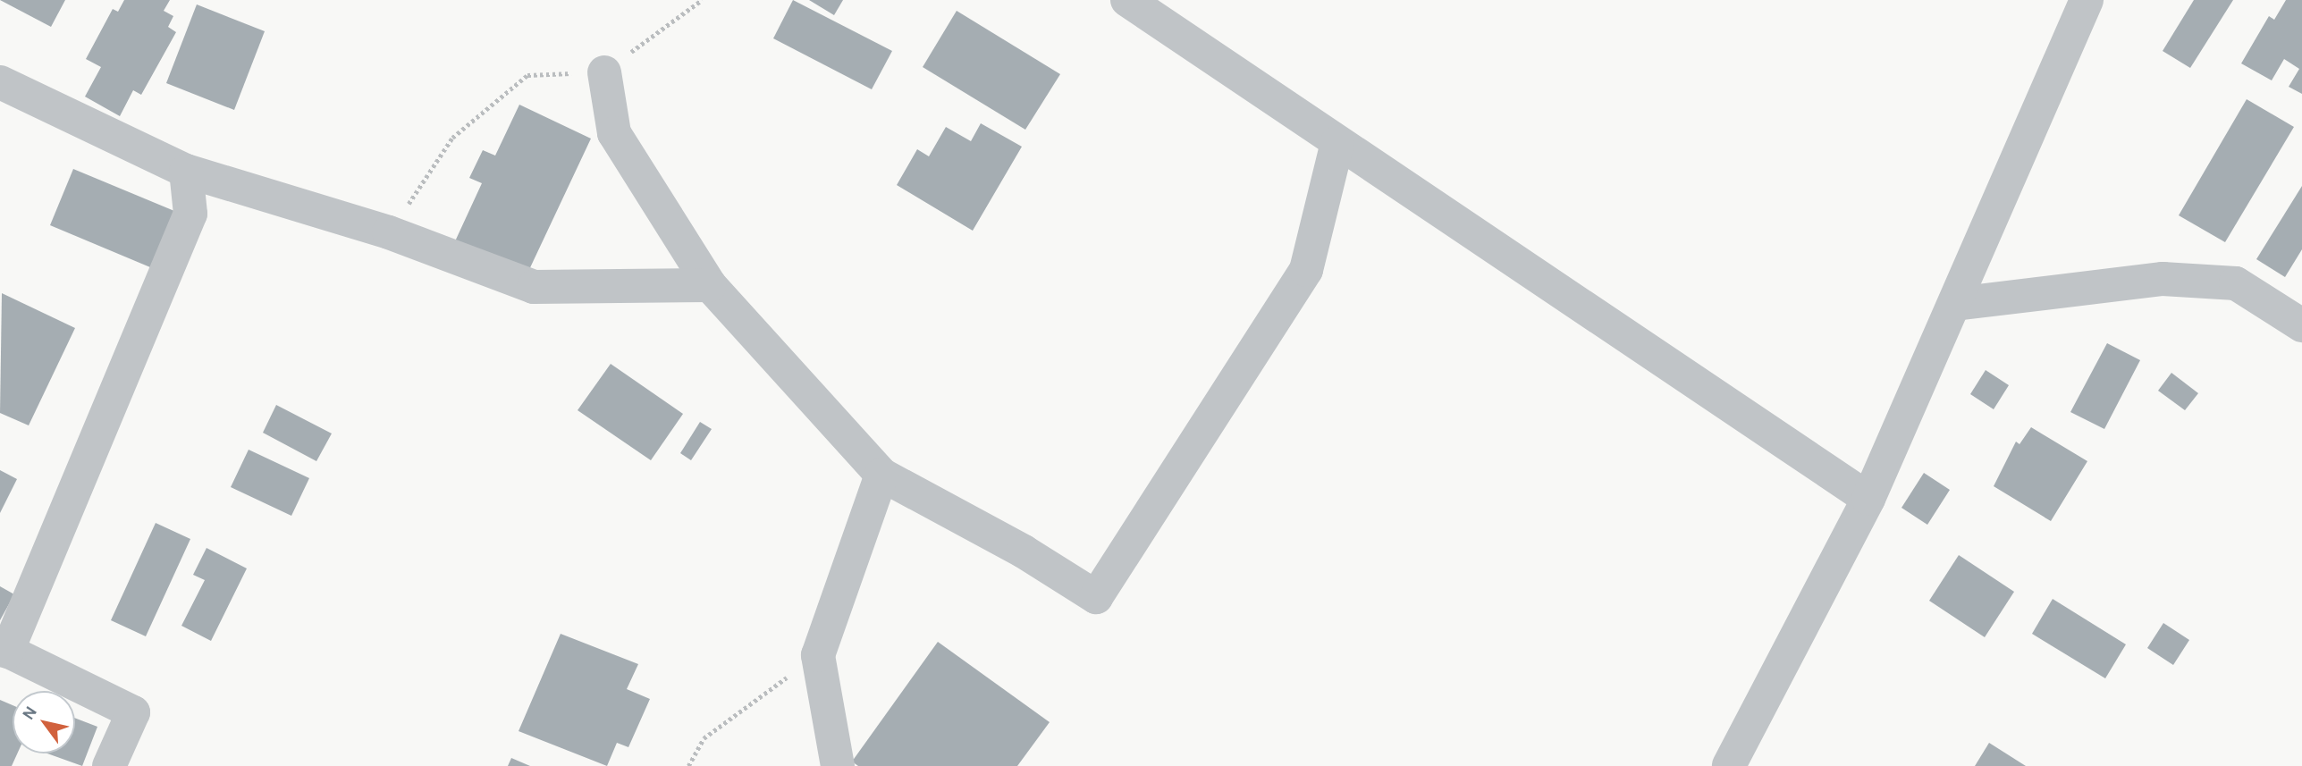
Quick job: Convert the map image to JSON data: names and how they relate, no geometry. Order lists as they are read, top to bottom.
{
  "north": "top left"
}
